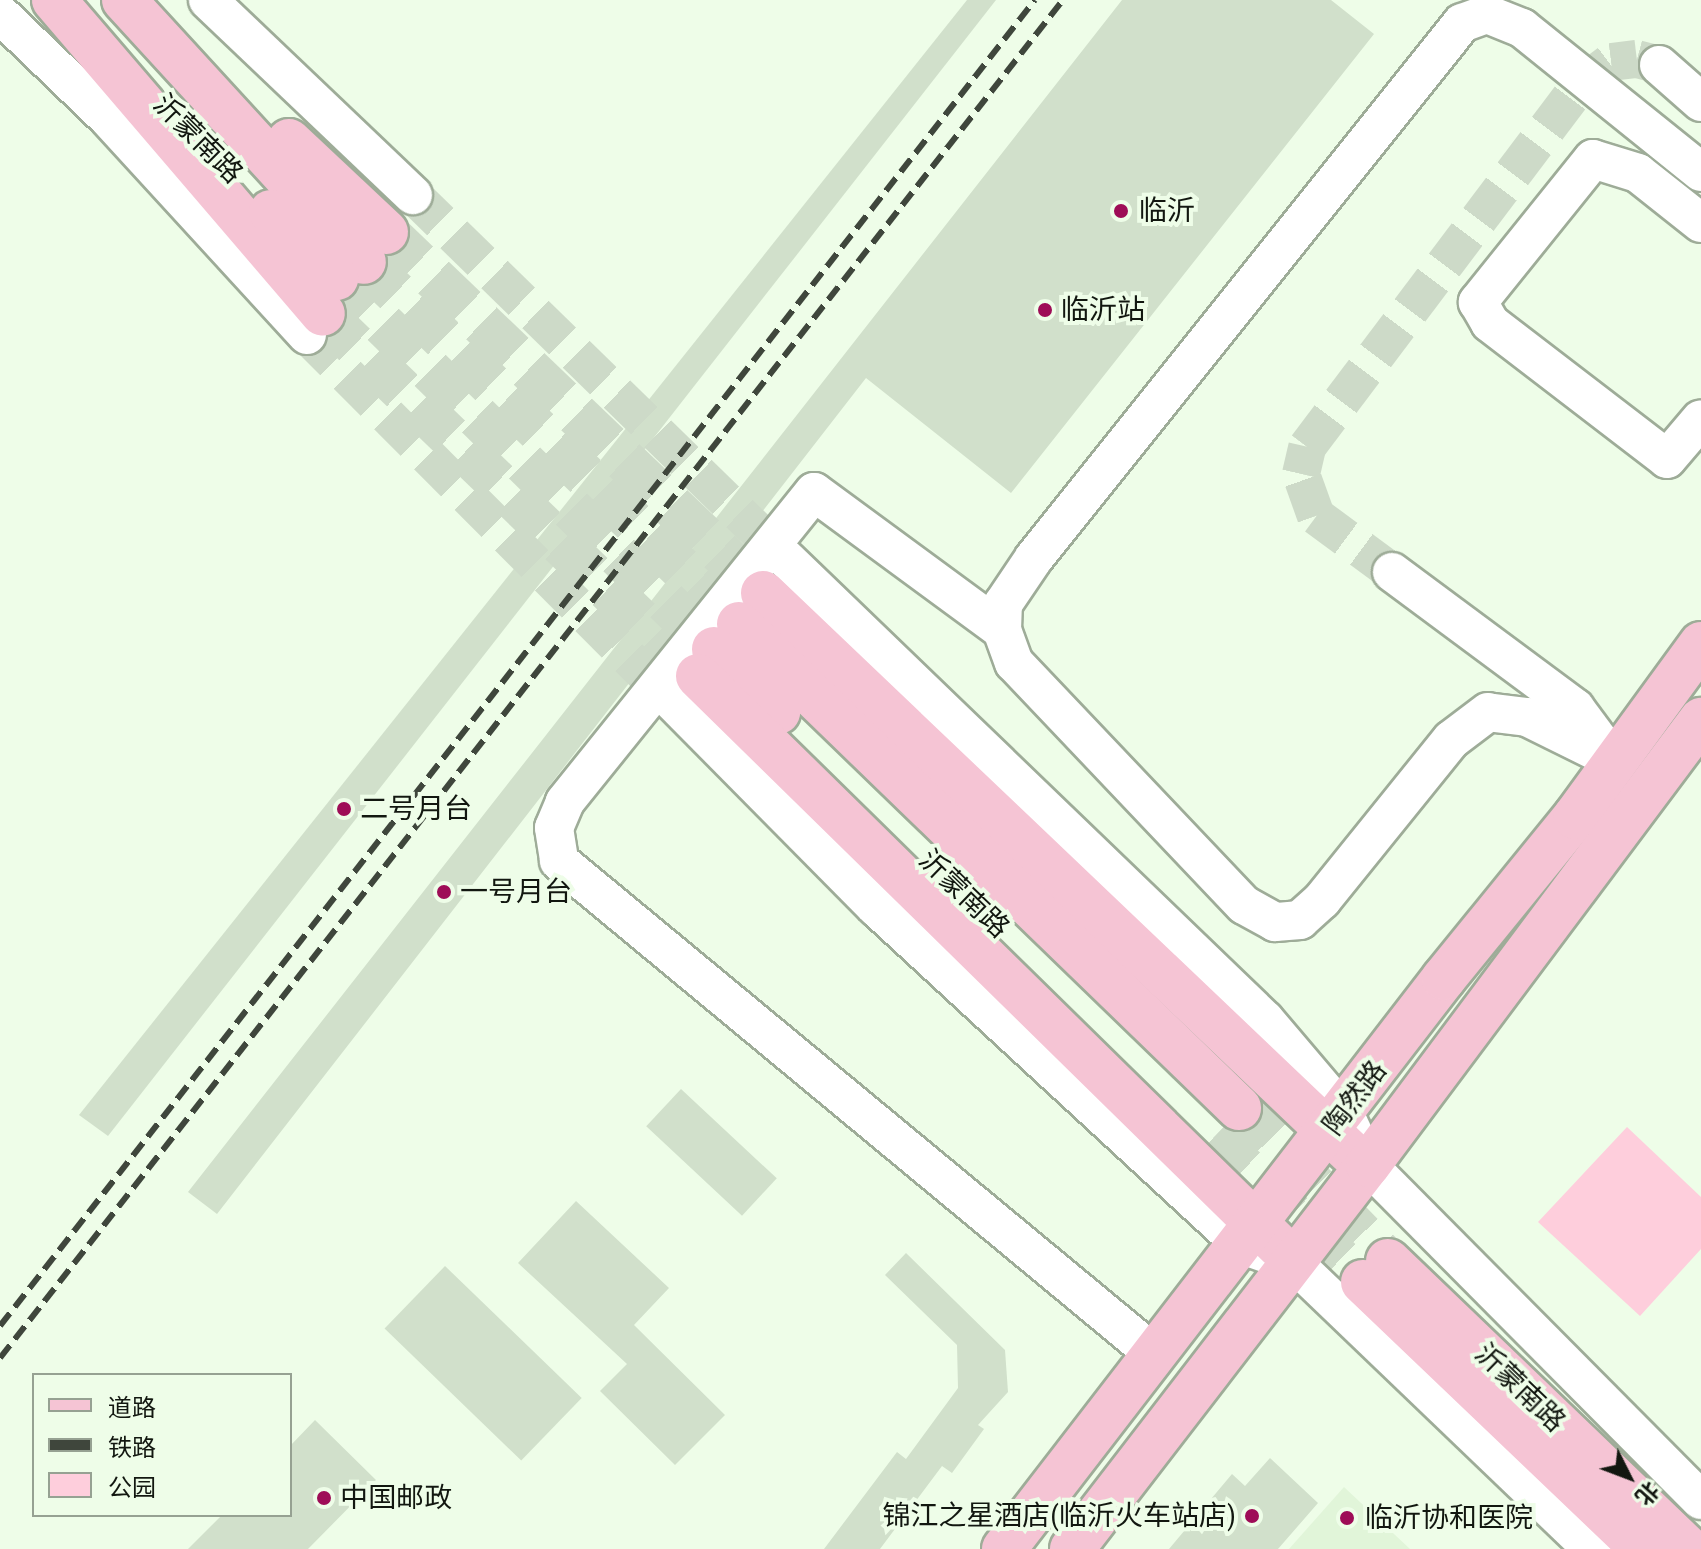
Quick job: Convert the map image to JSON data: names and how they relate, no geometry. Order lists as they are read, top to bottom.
{
  "streets": {
    "main road": ["沂蒙南路", "陶然路"]
  },
  "places": [
    "临沂",
    "临沂站",
    "二号月台",
    "一号月台",
    "中国邮政",
    "锦江之星酒店(临沂火车站店)",
    "临沂协和医院"
  ],
  "legend": ["道路", "铁路", "公园"],
  "north": "bottom right"
}
